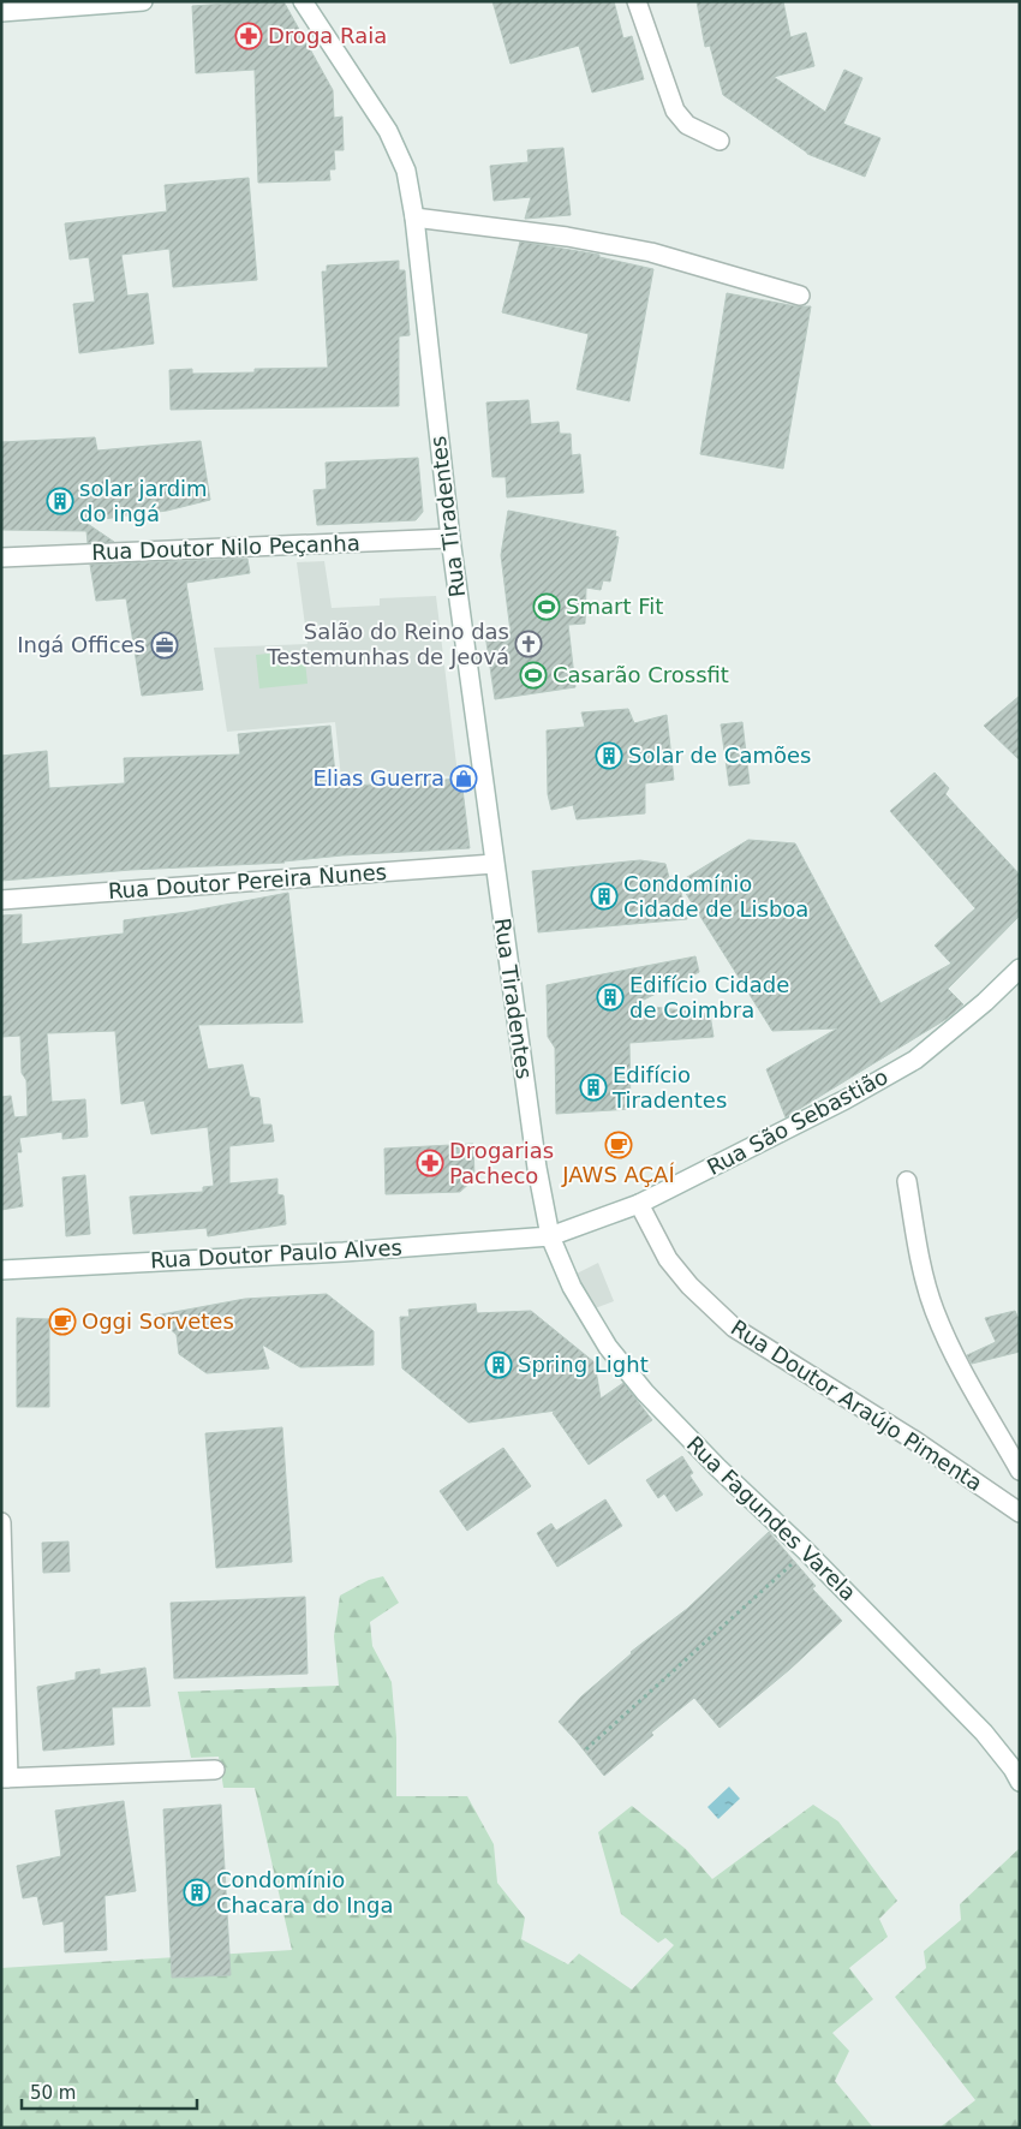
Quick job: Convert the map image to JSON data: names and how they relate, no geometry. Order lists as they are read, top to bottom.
{
  "streets": {
    "street": [
      "Rua Tiradentes",
      "Rua Doutor Nilo Peçanha",
      "Rua Doutor Pereira Nunes",
      "Rua São Sebastião",
      "Rua Doutor Paulo Alves",
      "Rua Doutor Araújo Pimenta",
      "Rua Fagundes Varela"
    ]
  },
  "crossings": [
    ["Rua Tiradentes", "Rua Doutor Nilo Peçanha"],
    ["Rua Tiradentes", "Rua Doutor Pereira Nunes"],
    ["Rua Tiradentes", "Rua São Sebastião"],
    ["Rua Tiradentes", "Rua Doutor Paulo Alves"],
    ["Rua Tiradentes", "Rua Fagundes Varela"],
    ["Rua São Sebastião", "Rua Doutor Paulo Alves"],
    ["Rua São Sebastião", "Rua Doutor Araújo Pimenta"],
    ["Rua São Sebastião", "Rua Fagundes Varela"],
    ["Rua Doutor Paulo Alves", "Rua Fagundes Varela"]
  ],
  "places": {
    "pharmacy": ["Droga Raia", "Drogarias Pacheco"],
    "building": [
      "solar jardim do ingá",
      "Solar de Camões",
      "Condomínio Cidade de Lisboa",
      "Edifício Cidade de Coimbra",
      "Edifício Tiradentes",
      "Spring Light",
      "Condomínio Chacara do Inga"
    ],
    "sports": ["Smart Fit", "Casarão Crossfit"],
    "church": ["Salão do Reino das Testemunhas de Jeová"],
    "office": ["Ingá Offices"],
    "shop": ["Elias Guerra"],
    "cafe": ["JAWS AÇAÍ", "Oggi Sorvetes"]
  },
  "scale_bar": "50 m"
}
